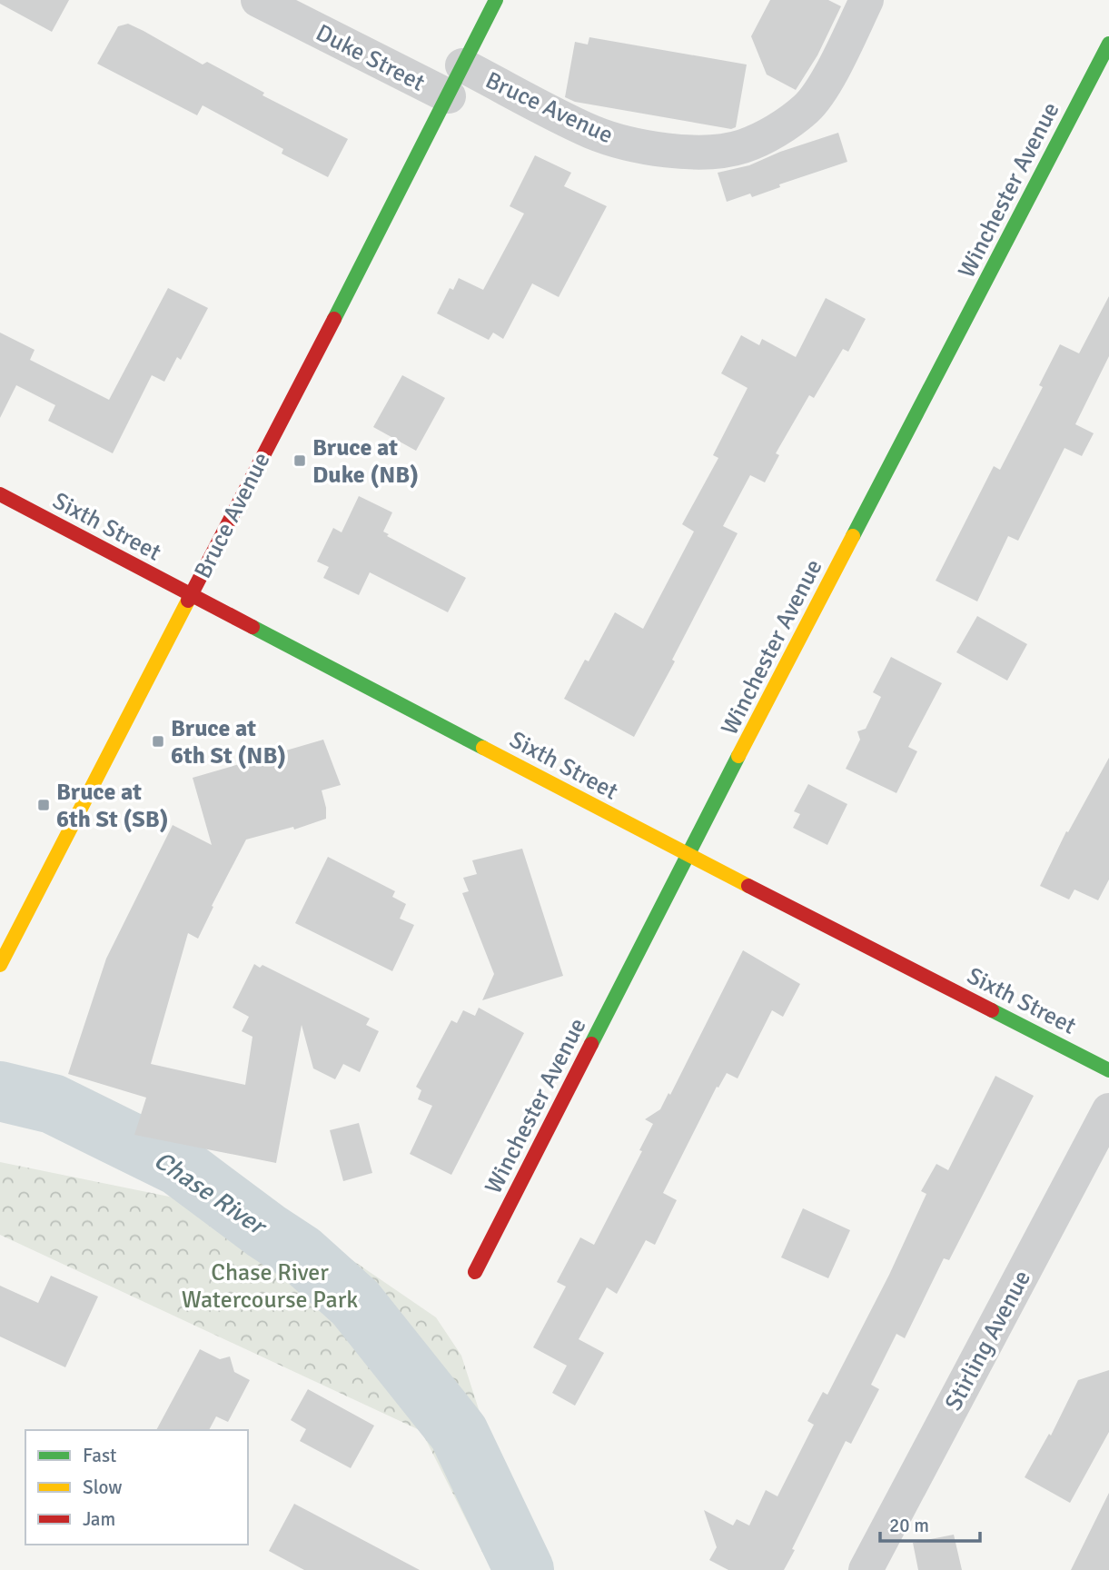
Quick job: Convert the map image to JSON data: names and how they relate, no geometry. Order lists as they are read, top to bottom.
{
  "streets": {
    "street": [
      "Duke Street",
      "Bruce Avenue",
      "Winchester Avenue",
      "Sixth Street",
      "Stirling Avenue"
    ]
  },
  "crossings": [
    ["Duke Street", "Bruce Avenue"],
    ["Bruce Avenue", "Sixth Street"],
    ["Winchester Avenue", "Sixth Street"]
  ],
  "water": ["Chase River"],
  "parks": ["Chase River Watercourse Park"],
  "places": {
    "transit": ["Bruce at Duke (NB)", "Bruce at 6th St (NB)", "Bruce at 6th St (SB)"]
  },
  "legend": ["Fast", "Slow", "Jam"],
  "scale_bar": "20 m"
}
